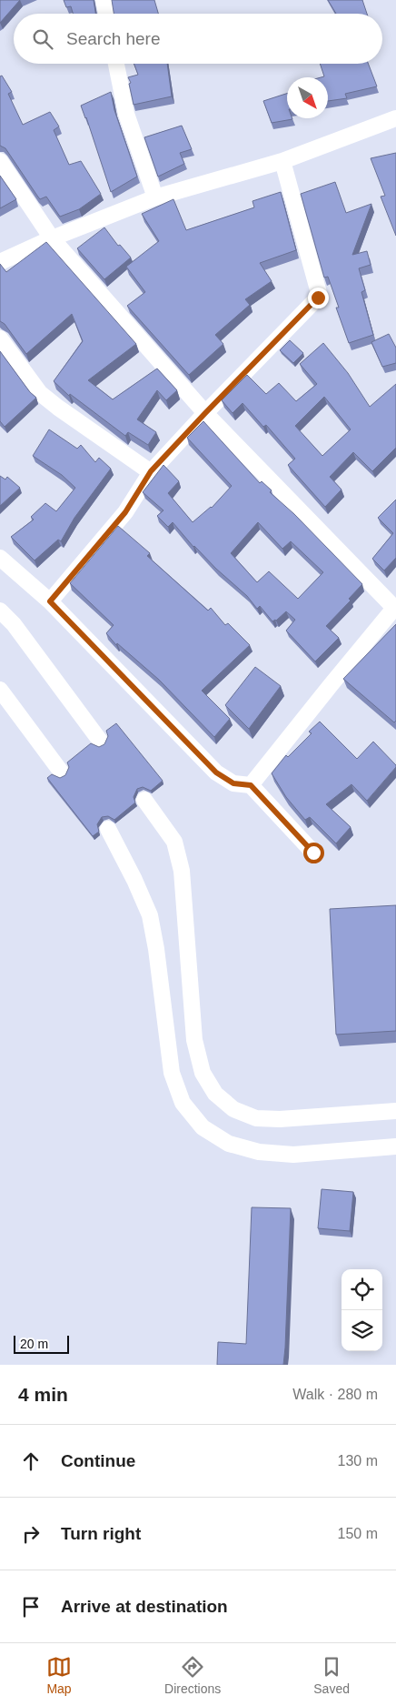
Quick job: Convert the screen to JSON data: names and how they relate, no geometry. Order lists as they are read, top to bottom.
{
  "scale_bar": "20 m",
  "north": "bottom right",
  "page": {
    "search": "Search here",
    "scale": "20 m",
    "heading": ["4 min", "Walk · 280 m"],
    "list": [
      ["Continue", "130 m"],
      ["Turn right", "150 m"],
      "Arrive at destination"
    ],
    "nav": ["Map", "Directions", "Saved"]
  }
}
